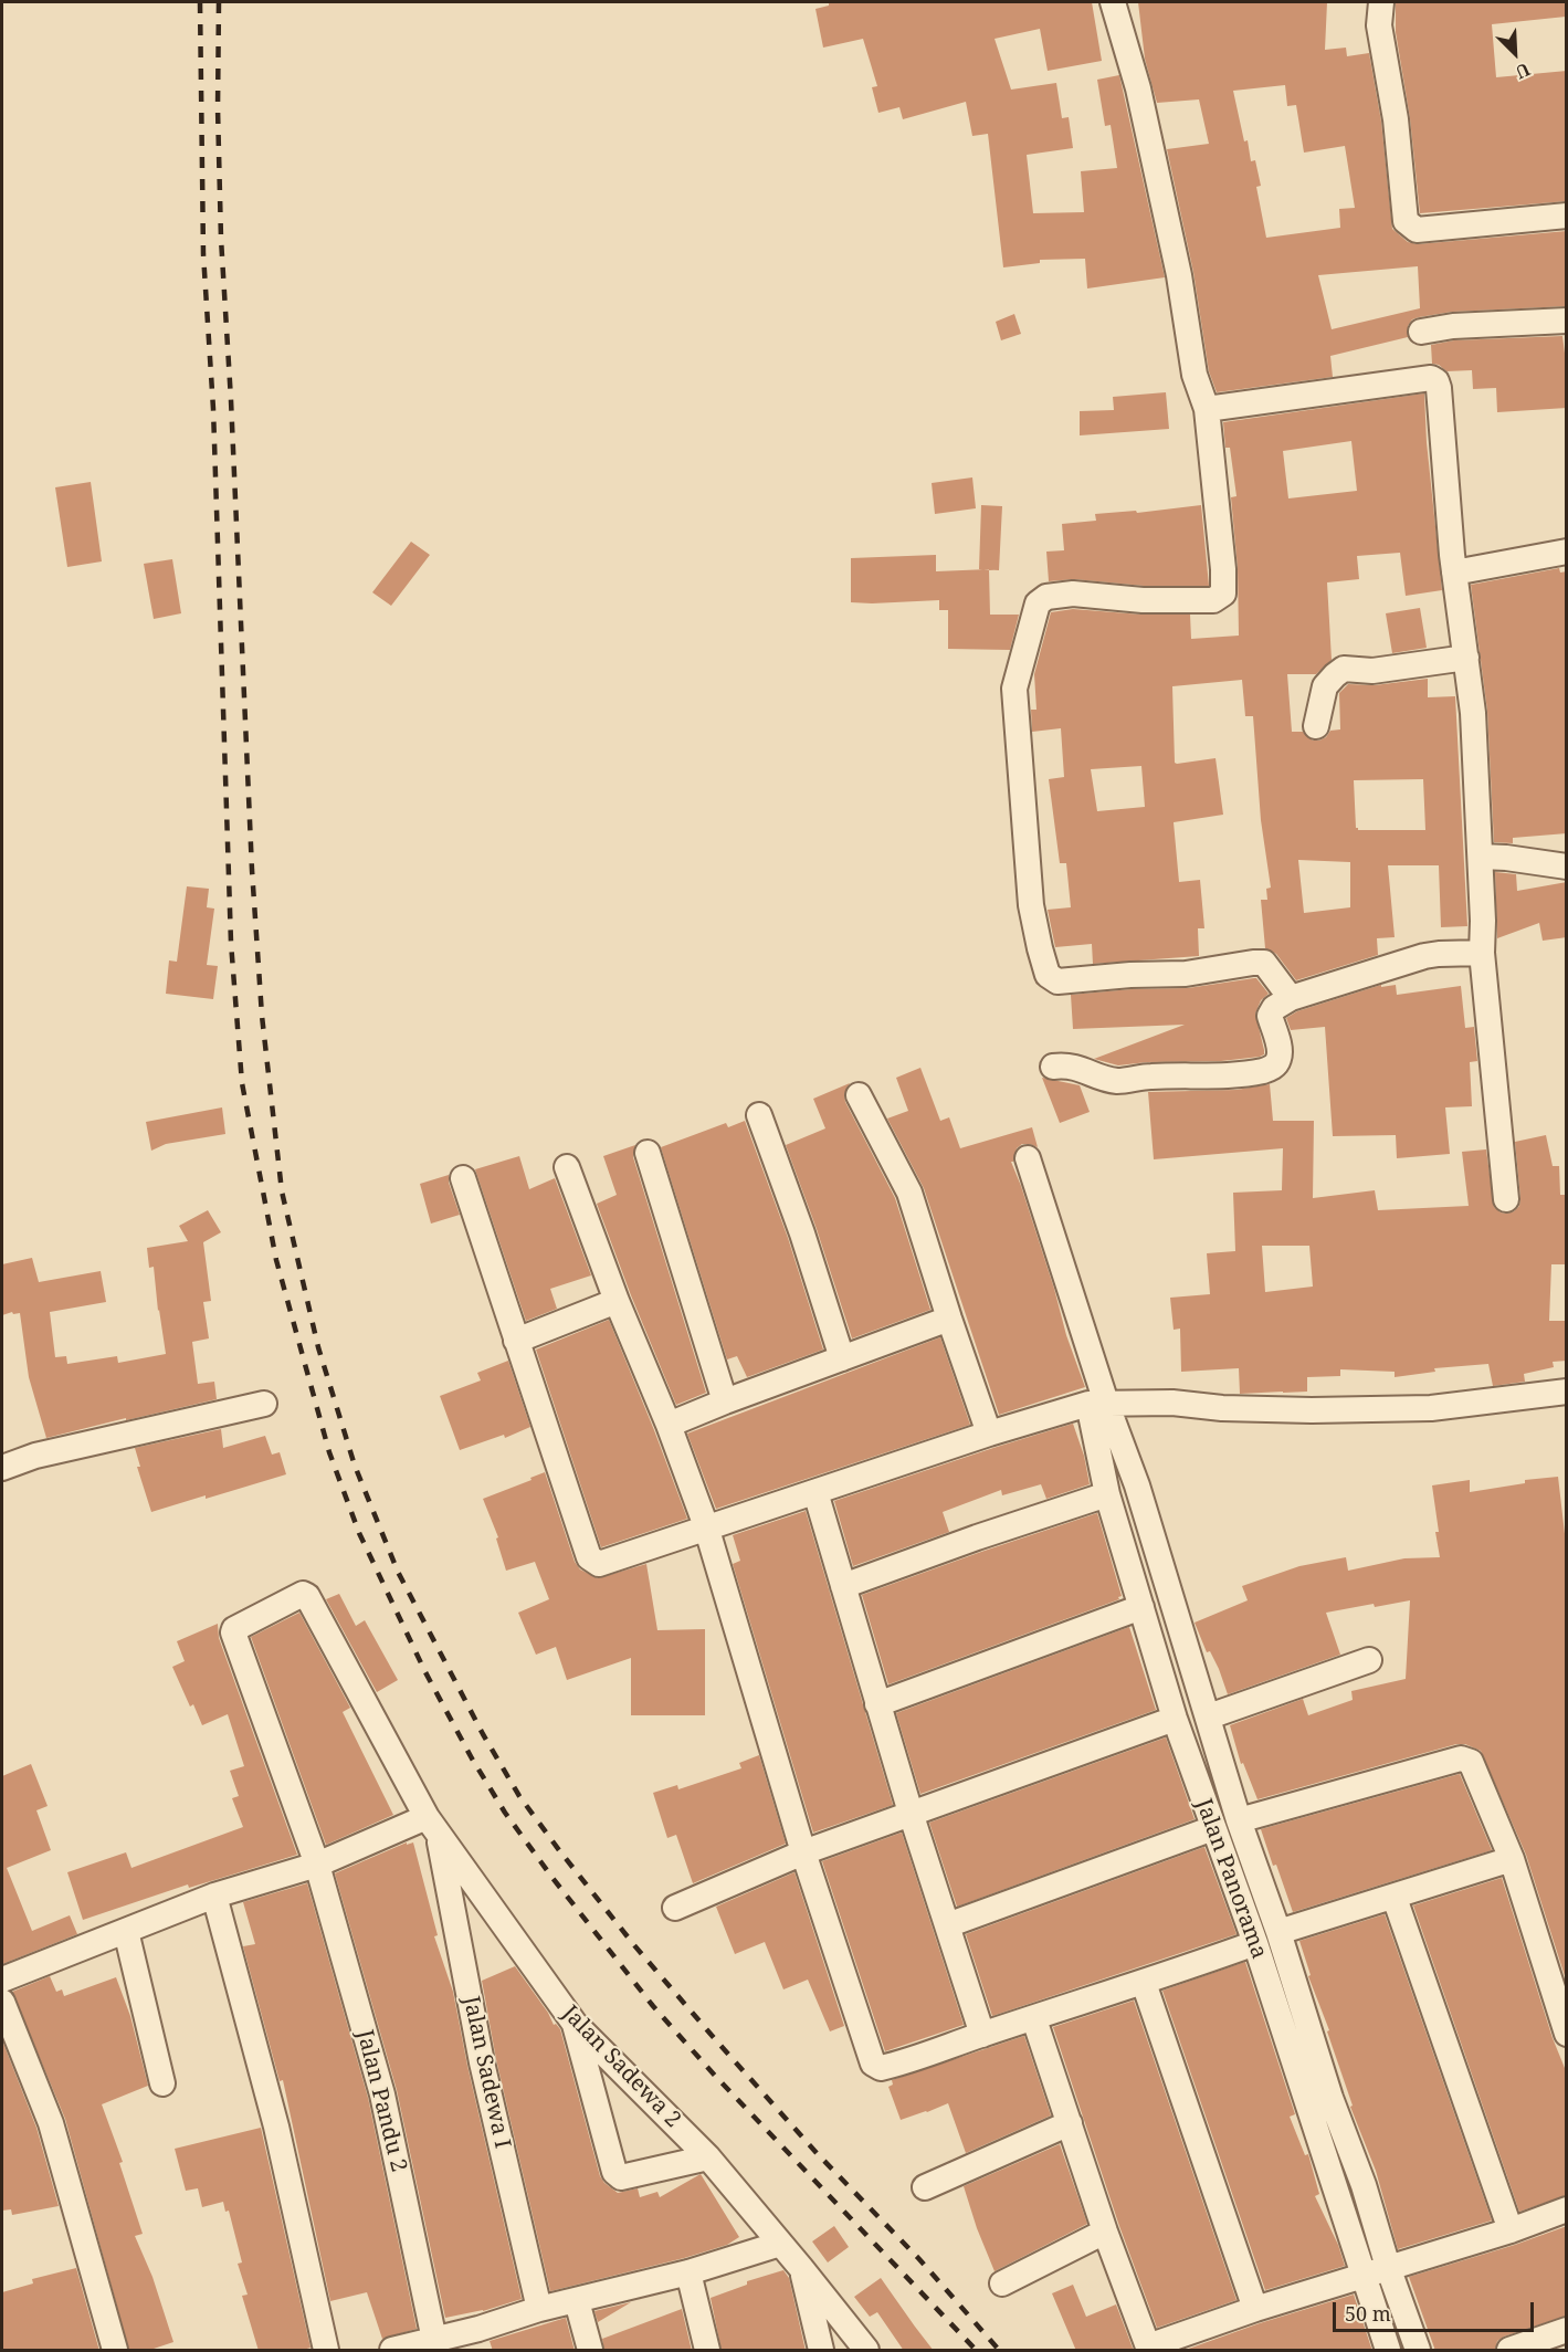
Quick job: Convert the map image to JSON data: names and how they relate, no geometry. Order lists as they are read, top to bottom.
{
  "streets": {
    "street": [
      "Jalan Panorama",
      "Jalan Sadewa 2",
      "Jalan Sadewa I",
      "Jalan Pandu 2"
    ]
  },
  "crossings": [
    ["Jalan Sadewa 2", "Jalan Sadewa I"],
    ["Jalan Sadewa 2", "Jalan Pandu 2"],
    ["Jalan Sadewa I", "Jalan Pandu 2"]
  ],
  "scale_bar": "50 m",
  "north": "bottom right"
}
